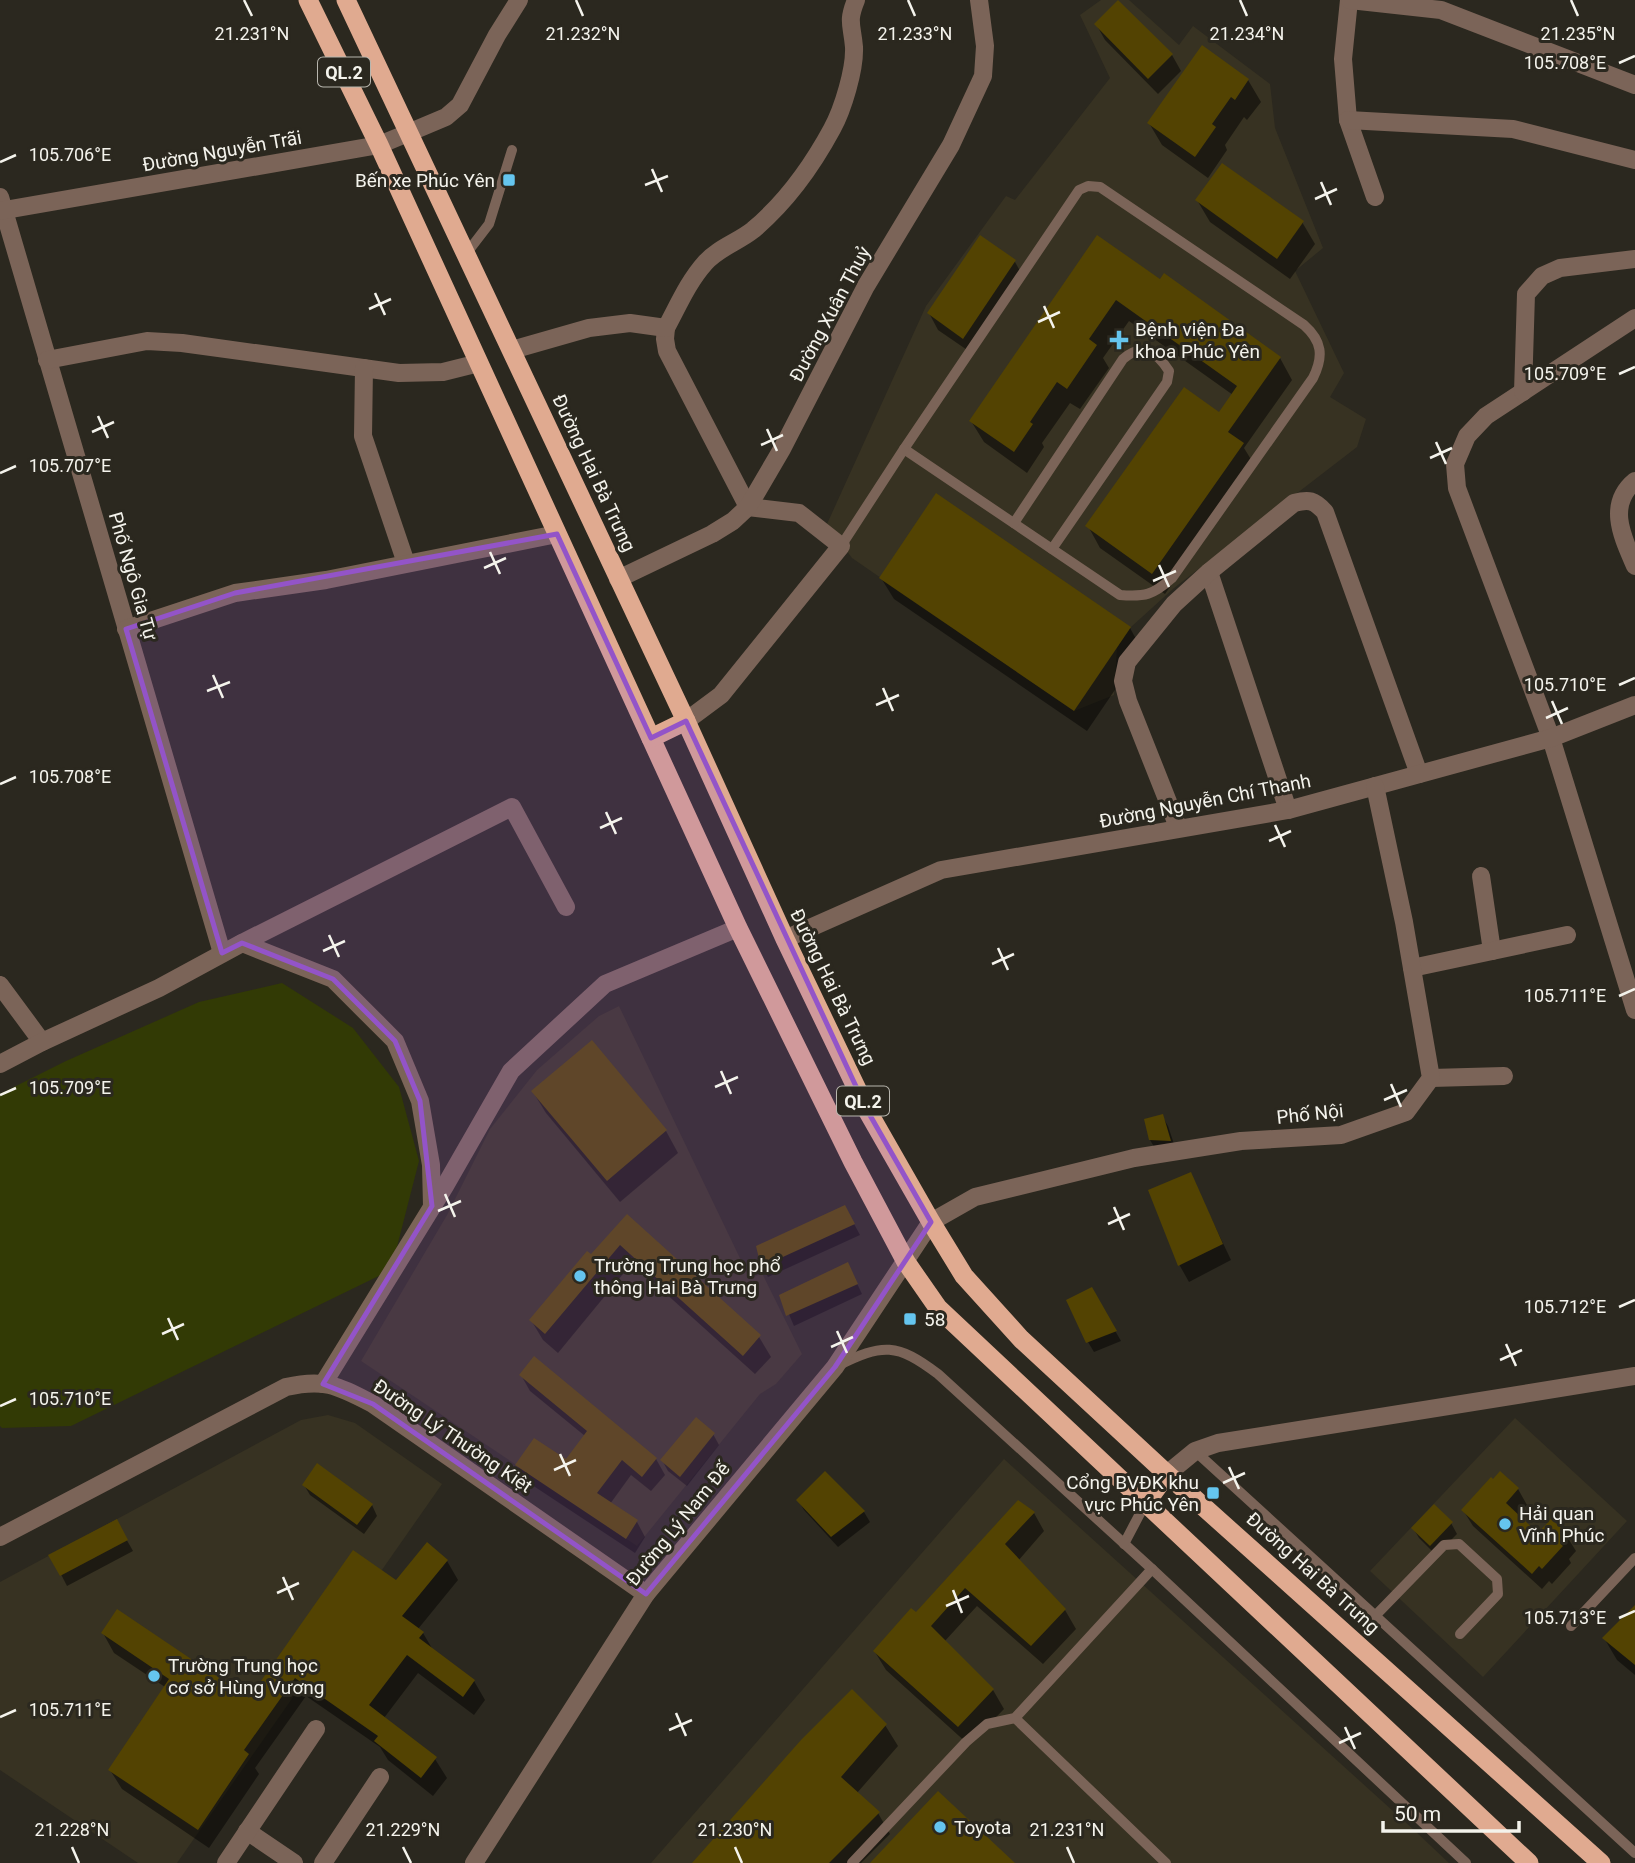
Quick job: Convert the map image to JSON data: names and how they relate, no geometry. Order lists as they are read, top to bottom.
{
  "streets": {
    "highway": ["QL.2", "Đường Hai Bà Trưng"],
    "street": [
      "Đường Nguyễn Trãi",
      "Đường Xuân Thuỷ",
      "Phố Ngô Gia Tự",
      "Đường Nguyễn Chí Thanh",
      "Phố Nội",
      "Đường Lý Thường Kiệt",
      "Đường Lý Nam Đế"
    ]
  },
  "crossings": [
    ["QL.2", "Đường Nguyễn Trãi"],
    ["QL.2", "Đường Lý Nam Đế"],
    ["Đường Nguyễn Trãi", "Đường Hai Bà Trưng"],
    ["Đường Nguyễn Trãi", "Phố Ngô Gia Tự"],
    ["Đường Xuân Thuỷ", "Đường Hai Bà Trưng"],
    ["Đường Hai Bà Trưng", "Đường Nguyễn Chí Thanh"],
    ["Đường Hai Bà Trưng", "Phố Nội"],
    ["Đường Hai Bà Trưng", "Đường Lý Nam Đế"],
    ["Phố Nội", "Đường Lý Nam Đế"],
    ["Đường Lý Thường Kiệt", "Đường Lý Nam Đế"]
  ],
  "places": {
    "transit": ["Bến xe Phúc Yên", "58", "Cổng BVĐK khu vực Phúc Yên"],
    "health": ["Bệnh viện Đa khoa Phúc Yên"],
    "other": [
      "Trường Trung học phổ thông Hai Bà Trưng",
      "Hải quan Vĩnh Phúc",
      "Trường Trung học cơ sở Hùng Vương",
      "Toyota"
    ]
  },
  "scale_bar": "50 m",
  "coordinates": [
    "21.231°N",
    "21.232°N",
    "21.234°N",
    "21.235°N",
    "21.233°N",
    "105.708°E",
    "105.706°E",
    "105.709°E",
    "105.707°E",
    "105.710°E",
    "105.711°E",
    "105.712°E",
    "105.713°E",
    "21.228°N",
    "21.229°N",
    "21.230°N"
  ]
}
